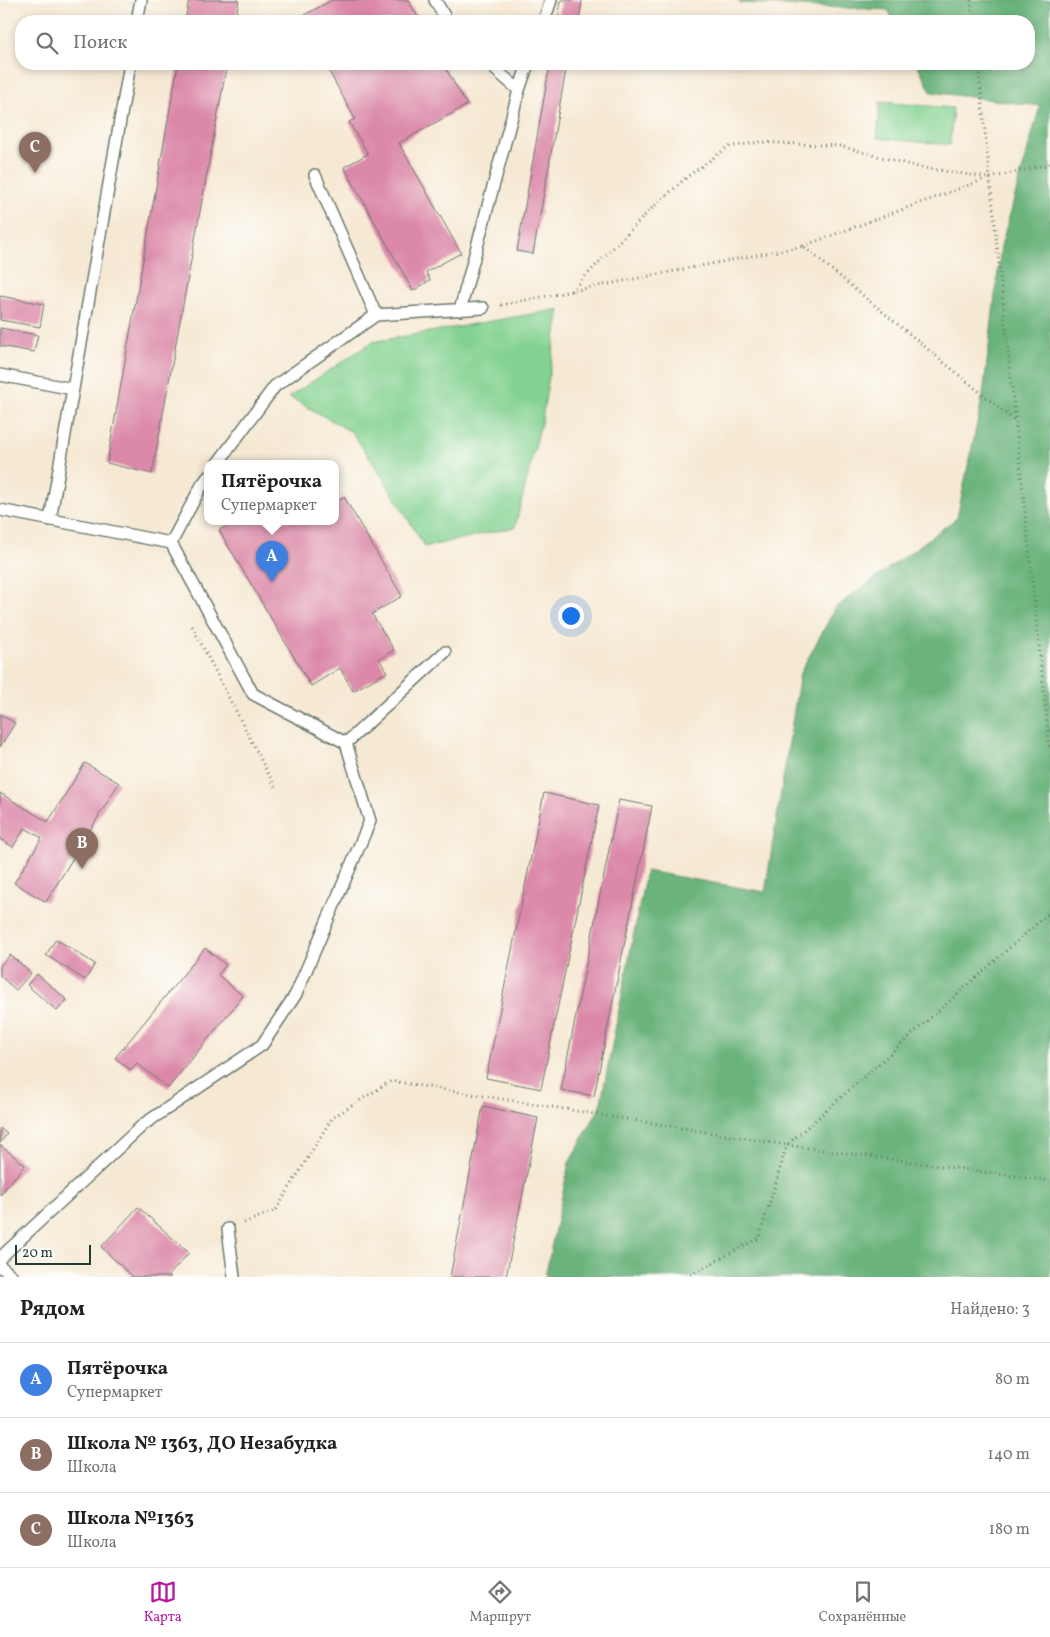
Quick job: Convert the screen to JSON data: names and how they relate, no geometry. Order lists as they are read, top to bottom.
{
  "scale_bar": "20 m",
  "page": {
    "search": "Поиск",
    "pins": ["C", "A", "B"],
    "popup": ["Пятёрочка", "Супермаркет"],
    "scale": "20 m",
    "heading": ["Рядом", "Найдено: 3"],
    "list": [
      {
        "mark": "A",
        "name": "Пятёрочка",
        "note": "Супермаркет",
        "value": "80 m"
      },
      {
        "mark": "B",
        "name": "Школа № 1363, ДО Незабудка",
        "note": "Школа",
        "value": "140 m"
      },
      {
        "mark": "C",
        "name": "Школа №1363",
        "note": "Школа",
        "value": "180 m"
      }
    ],
    "nav": ["Карта", "Маршрут", "Сохранённые"]
  }
}
